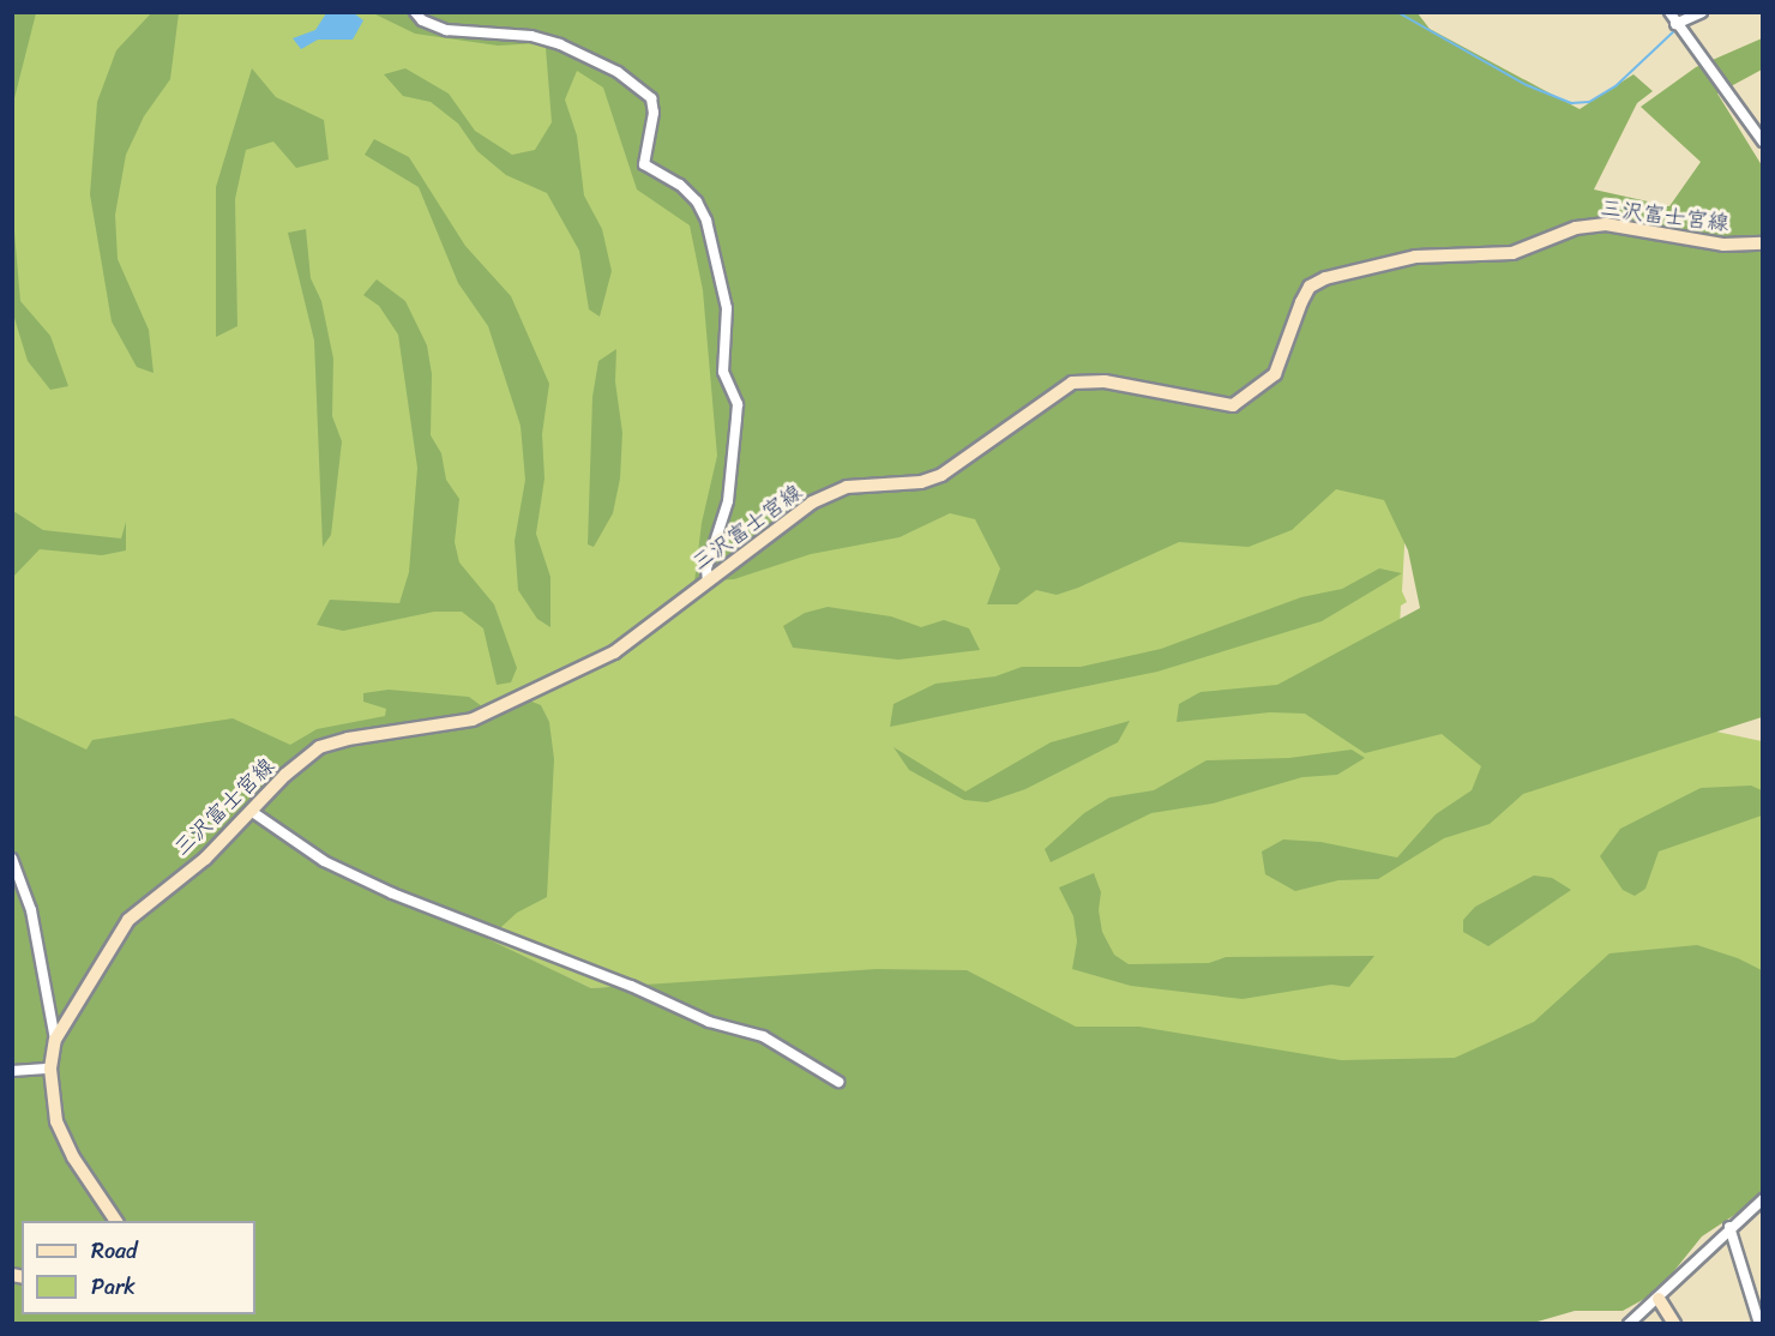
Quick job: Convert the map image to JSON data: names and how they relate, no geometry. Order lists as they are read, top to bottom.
{
  "streets": {
    "main road": ["三沢富士宮線"]
  },
  "legend": ["Road", "Park"]
}
